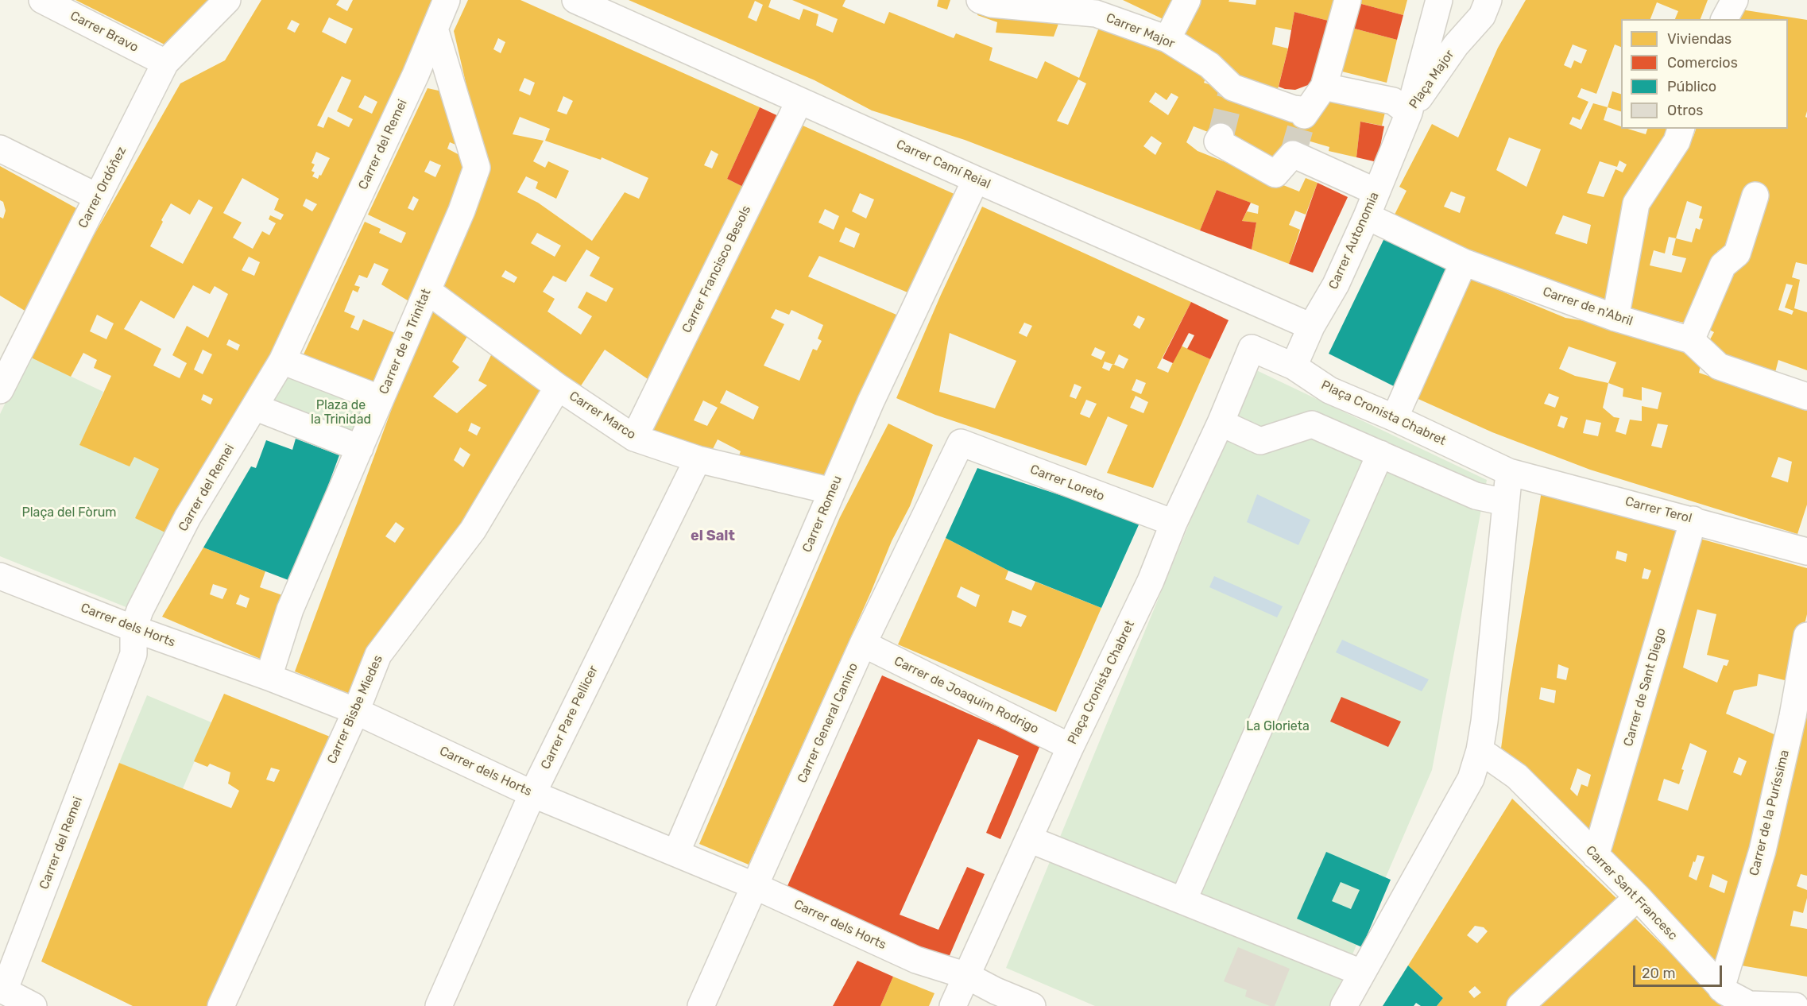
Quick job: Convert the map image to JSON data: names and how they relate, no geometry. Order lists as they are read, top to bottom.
{
  "streets": {
    "street": [
      "Carrer Major",
      "Carrer Bravo",
      "Plaça Major",
      "Carrer del Remei",
      "Carrer Camí Reial",
      "Carrer Ordóñez",
      "Carrer Autonomia",
      "Carrer Francisco Besols",
      "Carrer de n'Abril",
      "Carrer de la Trinitat",
      "Plaça Cronista Chabret",
      "Carrer Marco",
      "Carrer Loreto",
      "Carrer Terol",
      "Carrer Romeu",
      "Carrer dels Horts",
      "Carrer de Sant Diego",
      "Carrer de Joaquim Rodrigo",
      "Carrer Bisbe Miedes",
      "Carrer Pare Pellicer",
      "Carrer General Canino",
      "Carrer de la Puríssima",
      "Carrer Sant Francesc"
    ]
  },
  "crossings": [
    ["Carrer Bravo", "Carrer Ordóñez"],
    ["Plaça Major", "Carrer Autonomia"],
    ["Carrer del Remei", "Carrer de la Trinitat"],
    ["Carrer del Remei", "Carrer dels Horts"],
    ["Carrer Camí Reial", "Carrer Autonomia"],
    ["Carrer Camí Reial", "Carrer Francisco Besols"],
    ["Carrer Camí Reial", "Carrer Romeu"],
    ["Carrer Autonomia", "Carrer de n'Abril"],
    ["Carrer Autonomia", "Plaça Cronista Chabret"],
    ["Carrer Francisco Besols", "Carrer Marco"],
    ["Carrer de la Trinitat", "Carrer Marco"],
    ["Carrer de la Trinitat", "Carrer dels Horts"],
    ["Plaça Cronista Chabret", "Carrer Loreto"],
    ["Plaça Cronista Chabret", "Carrer Terol"],
    ["Plaça Cronista Chabret", "Carrer dels Horts"],
    ["Plaça Cronista Chabret", "Carrer de Joaquim Rodrigo"],
    ["Carrer Marco", "Carrer Romeu"],
    ["Carrer Marco", "Carrer Bisbe Miedes"],
    ["Carrer Marco", "Carrer Pare Pellicer"],
    ["Carrer Loreto", "Carrer General Canino"],
    ["Carrer Terol", "Carrer de Sant Diego"],
    ["Carrer Romeu", "Carrer dels Horts"],
    ["Carrer dels Horts", "Carrer Bisbe Miedes"],
    ["Carrer dels Horts", "Carrer Pare Pellicer"],
    ["Carrer dels Horts", "Carrer General Canino"],
    ["Carrer de Sant Diego", "Carrer Sant Francesc"],
    ["Carrer de Joaquim Rodrigo", "Carrer General Canino"],
    ["Carrer de la Puríssima", "Carrer Sant Francesc"]
  ],
  "districts": ["el Salt"],
  "parks": ["Plaza de la Trinidad", "Plaça del Fòrum", "La Glorieta"],
  "legend": [
    "Viviendas",
    "Comercios",
    "Público",
    "Otros"
  ],
  "scale_bar": "20 m"
}
